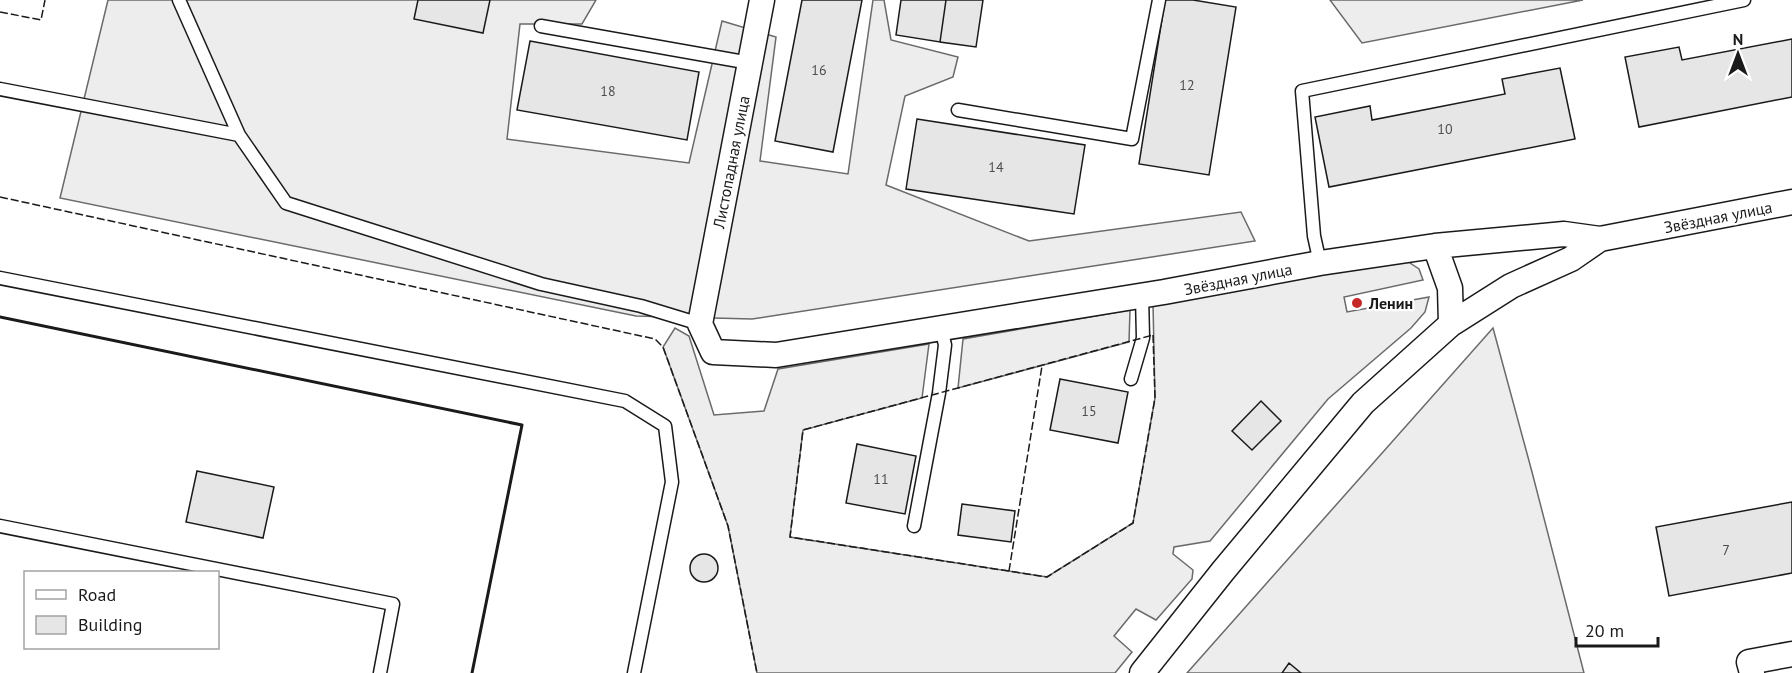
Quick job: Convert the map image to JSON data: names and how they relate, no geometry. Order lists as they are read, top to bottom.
{
  "streets": {
    "street": ["Листопадная улица", "Звёздная улица"]
  },
  "crossings": [
    ["Листопадная улица", "Звёздная улица"]
  ],
  "places": ["Ленин"],
  "house_numbers": [
    "16",
    "12",
    "18",
    "10",
    "14",
    "15",
    "11",
    "7"
  ],
  "legend": ["Road", "Building"],
  "scale_bar": "20 m",
  "north": "top"
}
